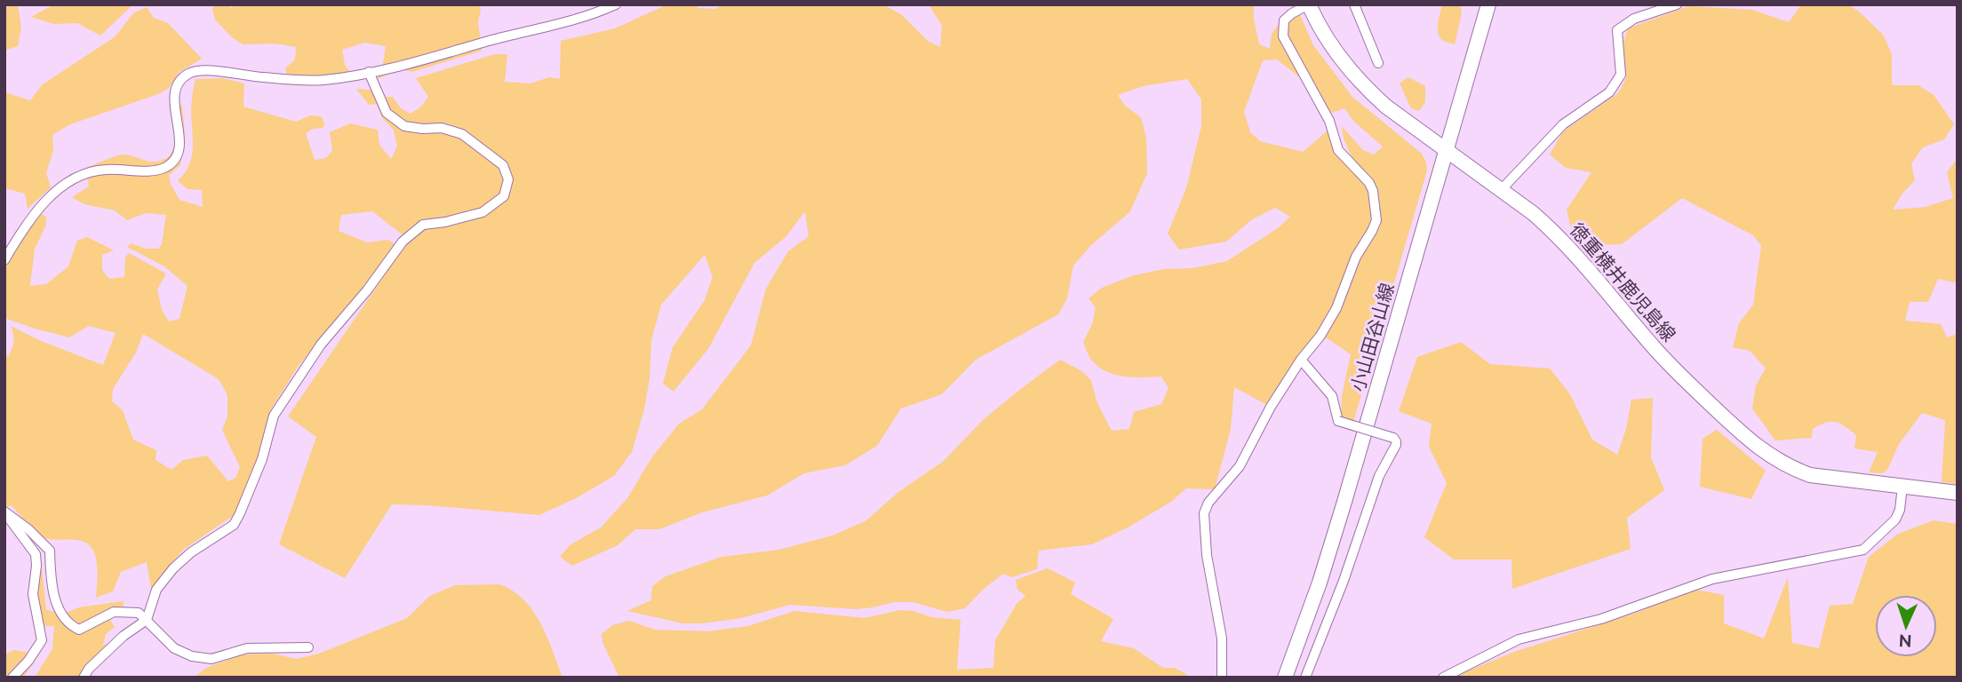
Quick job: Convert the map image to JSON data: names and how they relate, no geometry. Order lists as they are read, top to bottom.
{
  "streets": {
    "main road": ["徳重横井鹿児島線", "小山田谷山線"]
  },
  "crossings": [
    ["徳重横井鹿児島線", "小山田谷山線"]
  ],
  "north": "bottom"
}
